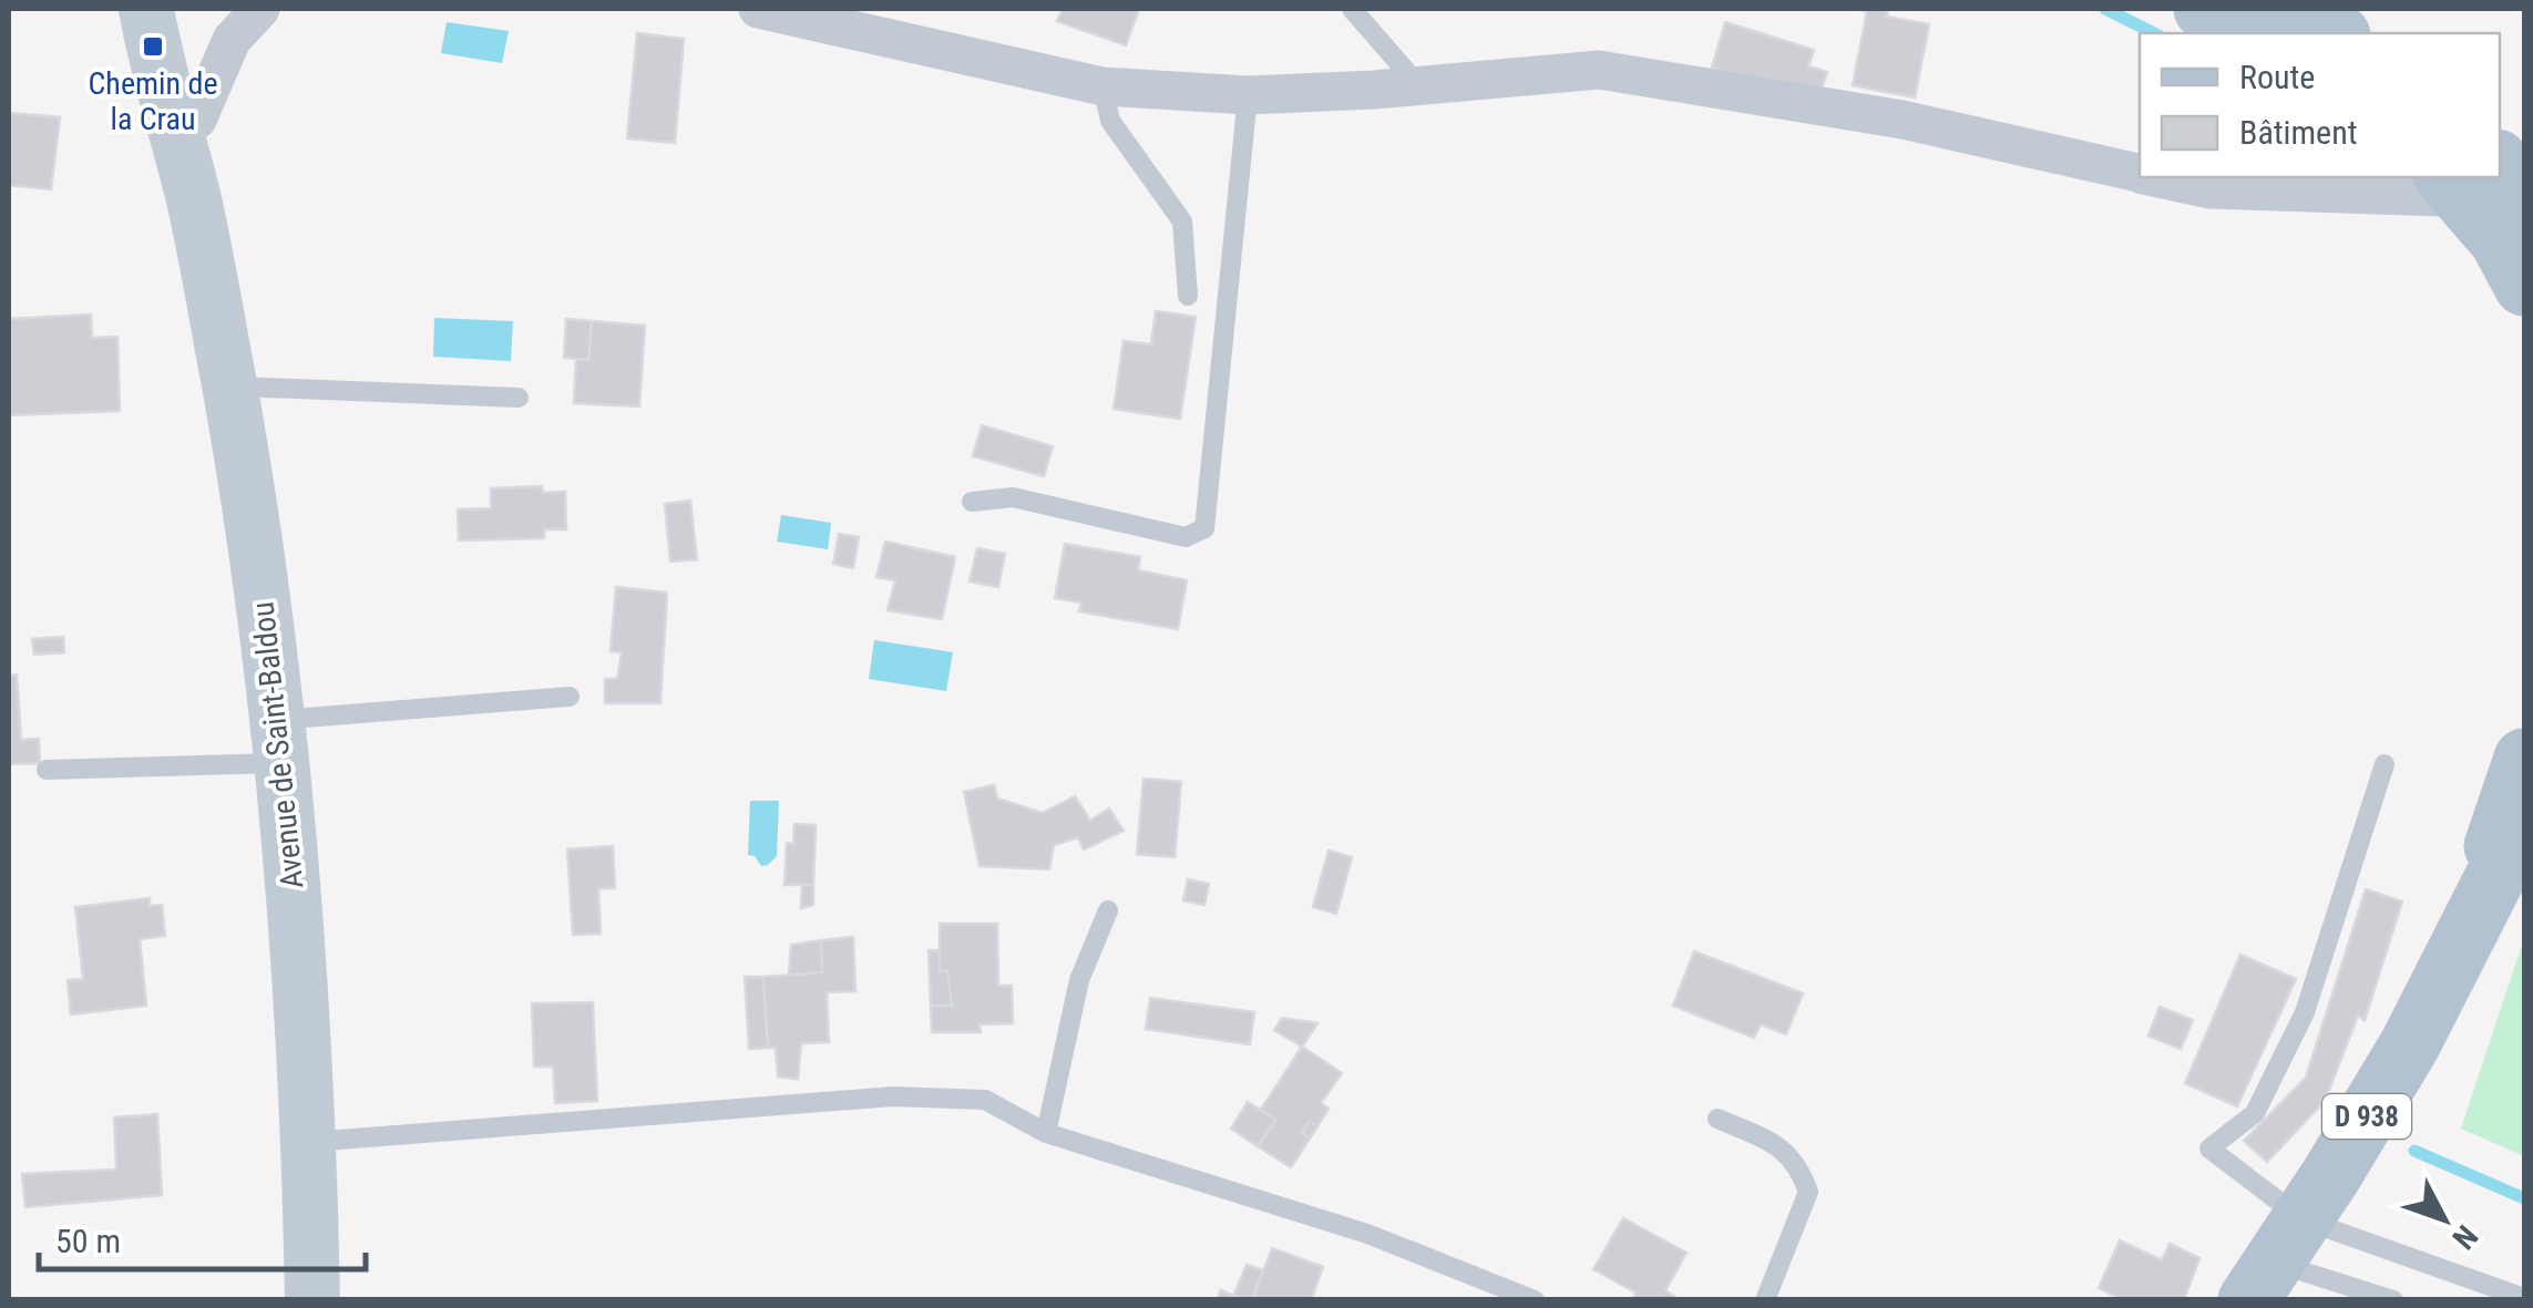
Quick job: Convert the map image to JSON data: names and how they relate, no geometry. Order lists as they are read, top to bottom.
{
  "streets": {
    "main road": ["D 938"],
    "street": ["Avenue de Saint-Baldou"]
  },
  "places": {
    "transit": ["Chemin de la Crau"]
  },
  "legend": ["Route", "Bâtiment"],
  "scale_bar": "50 m",
  "north": "bottom right"
}
